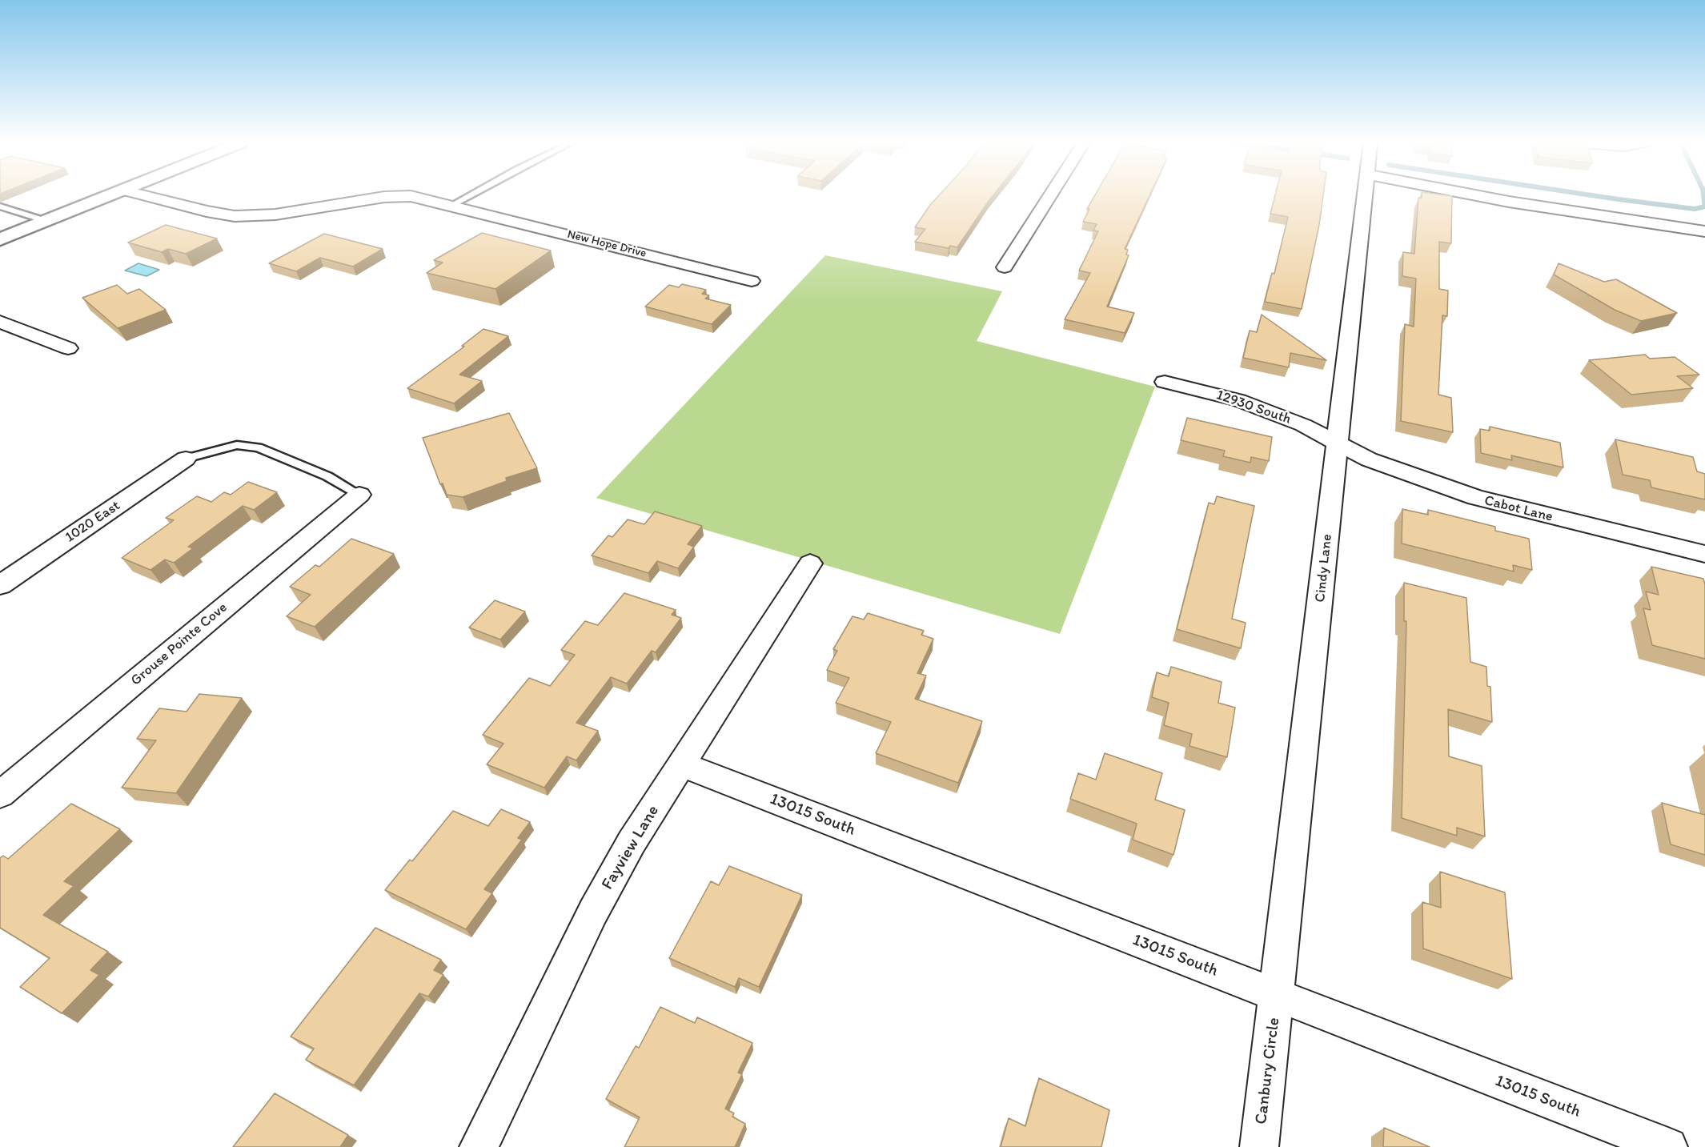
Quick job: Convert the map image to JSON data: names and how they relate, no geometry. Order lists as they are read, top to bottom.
{
  "streets": {
    "street": [
      "New Hope Drive",
      "12930 South",
      "Cabot Lane",
      "1020 East",
      "Cindy Lane",
      "Grouse Pointe Cove",
      "13015 South",
      "Fayview Lane",
      "Canbury Circle"
    ]
  },
  "crossings": [
    ["12930 South", "Cabot Lane"],
    ["12930 South", "Cindy Lane"],
    ["Cabot Lane", "Cindy Lane"],
    ["Cindy Lane", "13015 South"],
    ["Cindy Lane", "Canbury Circle"],
    ["13015 South", "Fayview Lane"],
    ["13015 South", "Canbury Circle"]
  ]
}
